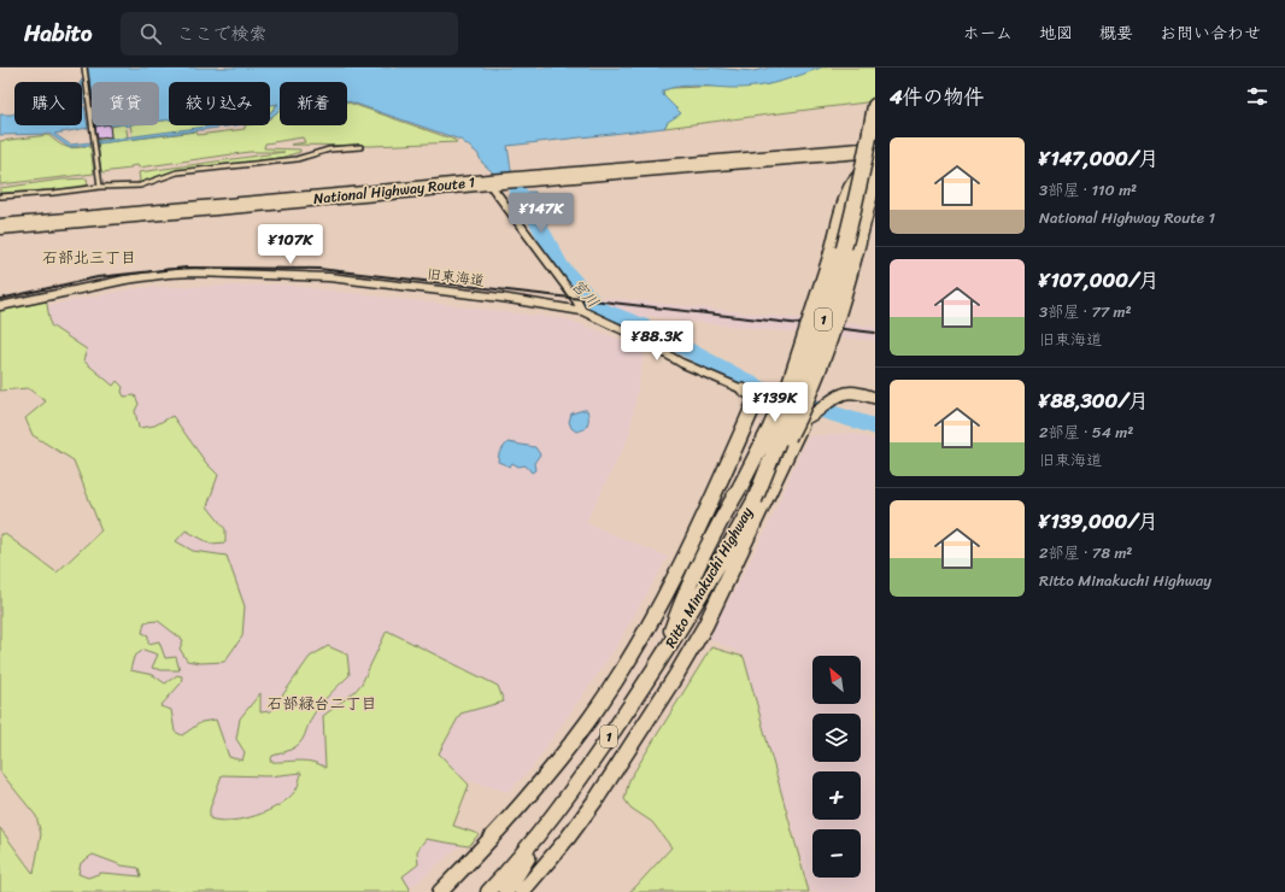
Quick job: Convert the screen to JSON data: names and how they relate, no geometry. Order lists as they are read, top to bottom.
{
  "streets": {
    "highway": ["National Highway Route 1", "1", "Ritto Minakuchi Highway"],
    "street": ["旧東海道"]
  },
  "crossings": [
    ["1", "Ritto Minakuchi Highway"]
  ],
  "districts": ["石部北三丁目", "石部緑台二丁目"],
  "water": ["宮川"],
  "north": "top left",
  "page": {
    "header": "Habito",
    "search": "ここで検索",
    "nav": [
      "ホーム",
      "地図",
      "概要",
      "お問い合わせ"
    ],
    "heading": "4件の物件",
    "chip": [
      "購入",
      "賃貸",
      "絞り込み",
      "新着"
    ],
    "list": [
      {
        "name": "¥147,000/月",
        "note": "3部屋 · 110 m² · National Highway Route 1"
      },
      {
        "name": "¥107,000/月",
        "note": "3部屋 · 77 m² · 旧東海道"
      },
      {
        "name": "¥88,300/月",
        "note": "2部屋 · 54 m² · 旧東海道"
      },
      {
        "name": "¥139,000/月",
        "note": "2部屋 · 78 m² · Ritto Minakuchi Highway"
      }
    ],
    "price": [
      "¥147K",
      "¥107K",
      "¥88.3K",
      "¥139K"
    ],
    "map_buttons": ["+", "−"]
  }
}
